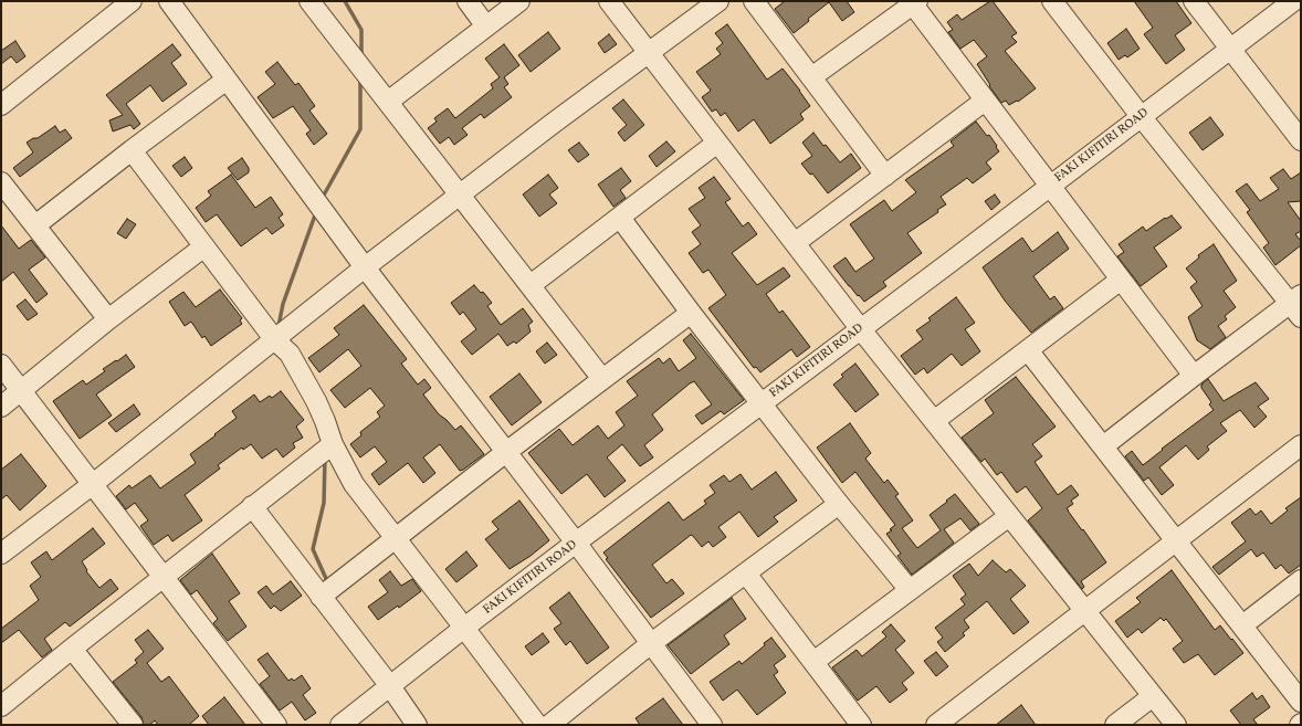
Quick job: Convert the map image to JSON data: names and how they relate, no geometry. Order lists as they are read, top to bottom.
{
  "streets": {
    "street": ["FAKI KIFITIRI ROAD"]
  }
}
